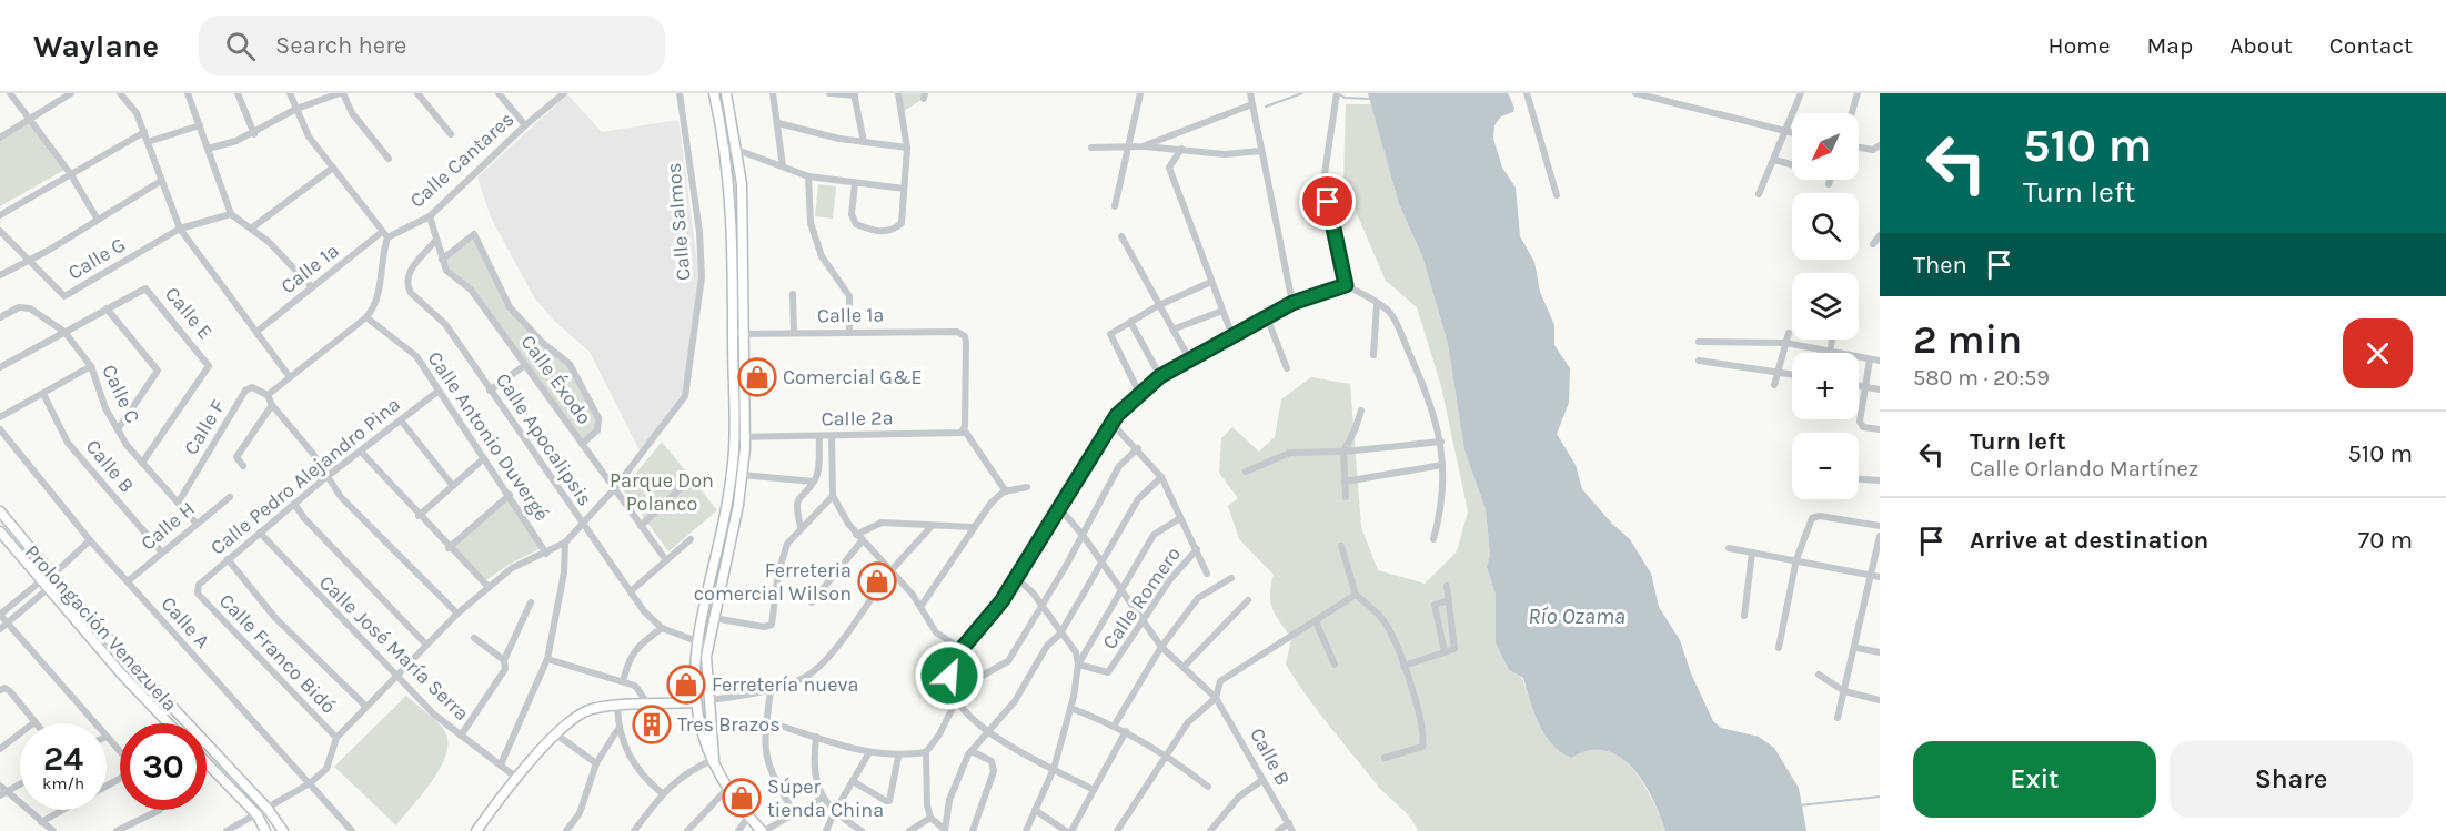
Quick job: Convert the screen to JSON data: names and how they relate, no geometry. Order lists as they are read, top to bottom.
{
  "streets": {
    "main road": ["Prolongación Venezuela"],
    "street": [
      "Calle Cantares",
      "Calle Salmos",
      "Calle G",
      "Calle 1a",
      "Calle E",
      "Calle Éxodo",
      "Calle C",
      "Calle 2a",
      "Calle F",
      "Calle Antonio Duvergé",
      "Calle Apocalipsis",
      "Calle B",
      "Calle Pedro Alejandro Pina",
      "Calle H",
      "Calle Romero",
      "Calle A",
      "Calle José María Serra",
      "Calle Franco Bidó"
    ]
  },
  "crossings": [
    ["Calle Cantares", "Calle 1a"],
    ["Calle Cantares", "Calle Éxodo"],
    ["Calle Salmos", "Calle Éxodo"],
    ["Calle Salmos", "Calle Antonio Duvergé"],
    ["Calle Salmos", "Calle Apocalipsis"],
    ["Calle Salmos", "Calle José María Serra"],
    ["Calle Salmos", "Calle Franco Bidó"],
    ["Calle G", "Calle E"],
    ["Calle 1a", "Calle E"],
    ["Calle 1a", "Calle 2a"],
    ["Calle E", "Calle C"],
    ["Calle Éxodo", "Calle Apocalipsis"],
    ["Calle C", "Calle F"],
    ["Calle C", "Calle H"],
    ["Calle Antonio Duvergé", "Calle Pedro Alejandro Pina"],
    ["Calle B", "Calle H"],
    ["Calle B", "Calle Romero"],
    ["Calle Pedro Alejandro Pina", "Calle José María Serra"],
    ["Calle Pedro Alejandro Pina", "Calle Franco Bidó"],
    ["Calle H", "Calle A"]
  ],
  "water": ["Río Ozama"],
  "parks": ["Parque Don Polanco"],
  "places": {
    "shop": [
      "Comercial G&E",
      "Ferreteria comercial Wilson",
      "Ferretería nueva",
      "Súper tienda China"
    ],
    "building": ["Tres Brazos"]
  },
  "north": "bottom left",
  "page": {
    "header": "Waylane",
    "search": "Search here",
    "nav": [
      "Home",
      "Map",
      "About",
      "Contact"
    ],
    "turn": ["510 m", "Turn left"],
    "map_buttons": ["+", "−"],
    "then": "Then",
    "heading": ["2 min", "580 m · 20:59"],
    "list": [
      {
        "name": "Turn left",
        "note": "Calle Orlando Martínez",
        "value": "510 m"
      },
      {
        "name": "Arrive at destination",
        "value": "70 m"
      }
    ],
    "speed": "24 km/h",
    "limit": "30",
    "buttons": ["Exit", "Share"]
  }
}
